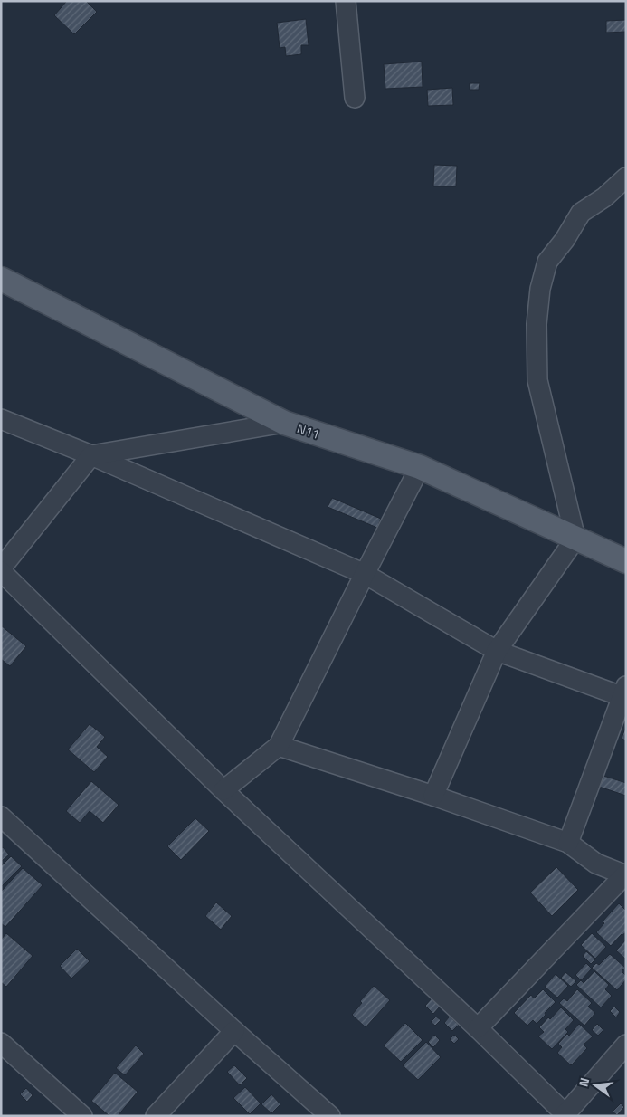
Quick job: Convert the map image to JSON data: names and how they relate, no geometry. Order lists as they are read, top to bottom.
{
  "streets": {
    "main road": ["N11"]
  },
  "north": "left"
}
